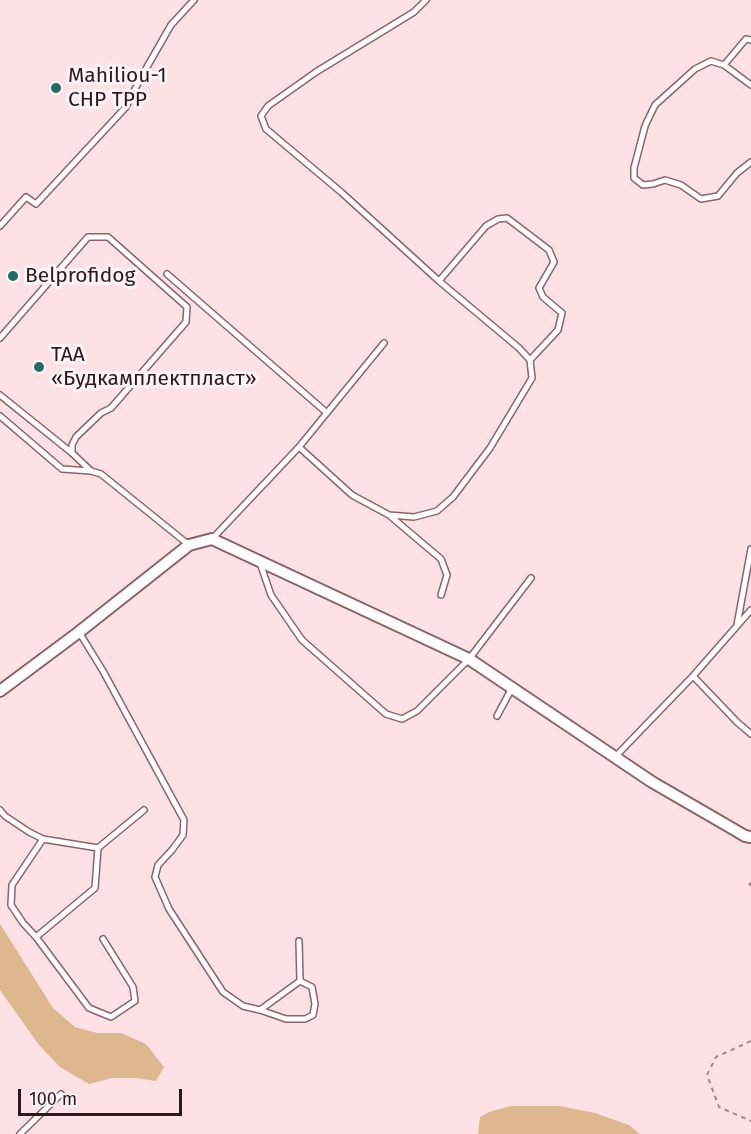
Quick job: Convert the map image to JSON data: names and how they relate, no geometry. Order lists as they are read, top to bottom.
{
  "places": ["Mahiliou-1 CHP TPP", "Belprofidog", "ТАА «Будкамплектпласт»"],
  "scale_bar": "100 m"
}
